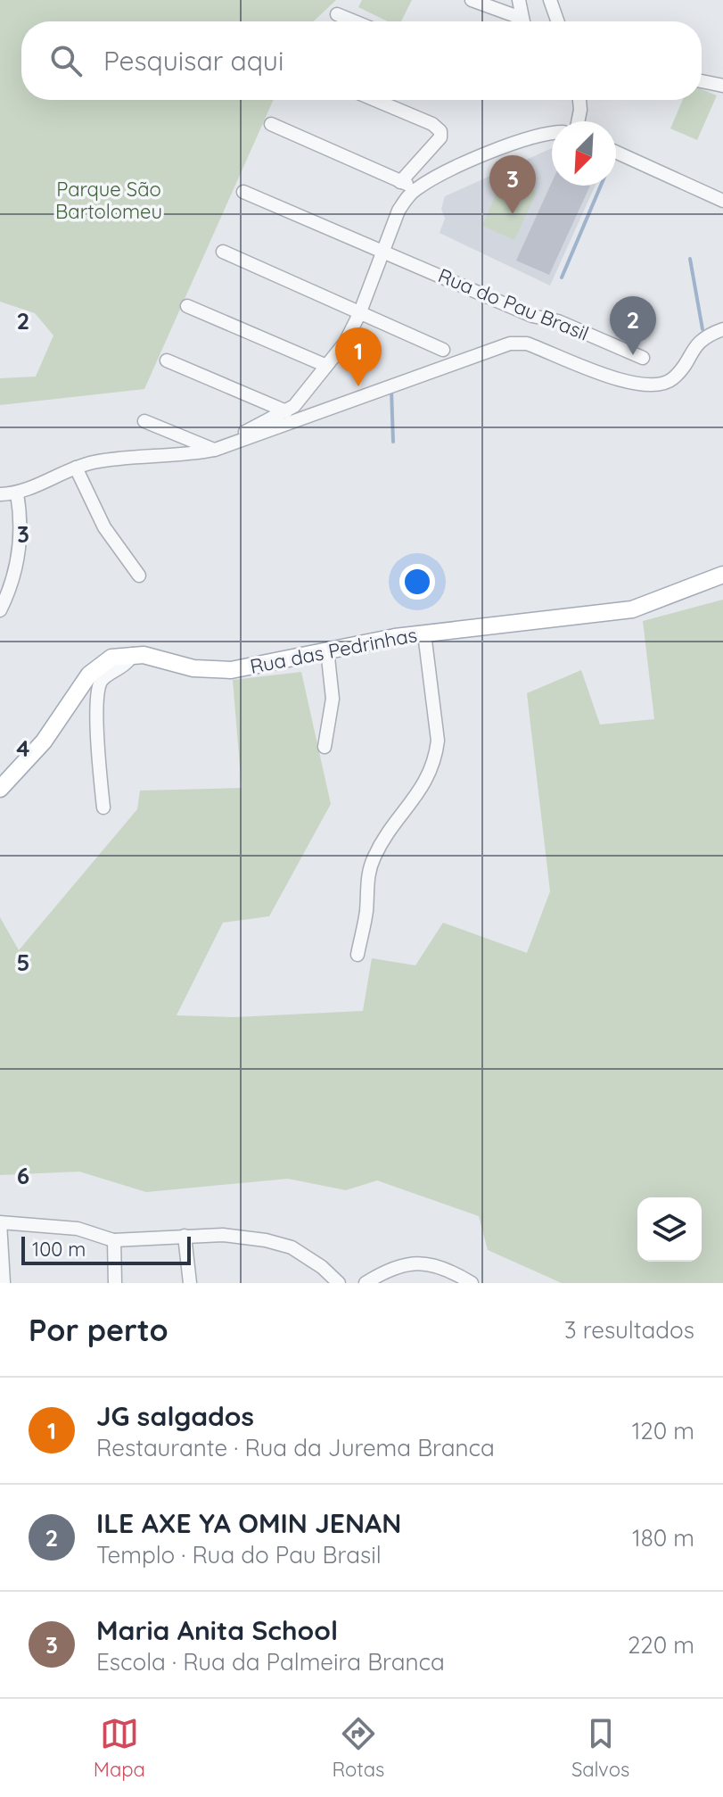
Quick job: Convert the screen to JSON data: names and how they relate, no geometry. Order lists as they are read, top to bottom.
{
  "streets": {
    "main road": ["Rua das Pedrinhas"],
    "street": ["Rua do Pau Brasil"]
  },
  "parks": ["Parque São Bartolomeu"],
  "scale_bar": "100 m",
  "north": "bottom left",
  "page": {
    "search": "Pesquisar aqui",
    "pins": ["3", "2", "1"],
    "scale": "100 m",
    "heading": ["Por perto", "3 resultados"],
    "list": [
      {
        "mark": "1",
        "name": "JG salgados",
        "note": "Restaurante · Rua da Jurema Branca",
        "value": "120 m"
      },
      {
        "mark": "2",
        "name": "ILE AXE YA OMIN JENAN",
        "note": "Templo · Rua do Pau Brasil",
        "value": "180 m"
      },
      {
        "mark": "3",
        "name": "Maria Anita School",
        "note": "Escola · Rua da Palmeira Branca",
        "value": "220 m"
      }
    ],
    "nav": ["Mapa", "Rotas", "Salvos"]
  },
  "grid": {
    "rows": [
      "2",
      "3",
      "4",
      "5",
      "6"
    ]
  }
}
